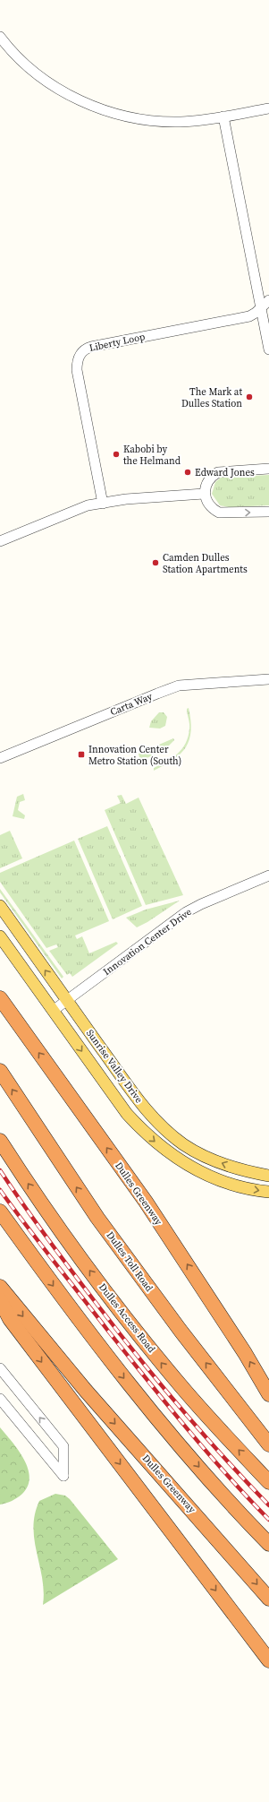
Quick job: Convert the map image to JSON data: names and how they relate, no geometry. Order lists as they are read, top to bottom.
{
  "streets": {
    "highway": ["Dulles Greenway", "Dulles Toll Road", "Dulles Access Road"],
    "main road": ["Sunrise Valley Drive"],
    "street": ["Liberty Loop", "Carta Way", "Innovation Center Drive"]
  },
  "crossings": [
    ["Innovation Center Drive", "Sunrise Valley Drive"]
  ],
  "places": {
    "other": [
      "The Mark at Dulles Station",
      "Kabobi by the Helmand",
      "Edward Jones",
      "Camden Dulles Station Apartments"
    ],
    "transit": ["Innovation Center Metro Station (South)"]
  }
}
